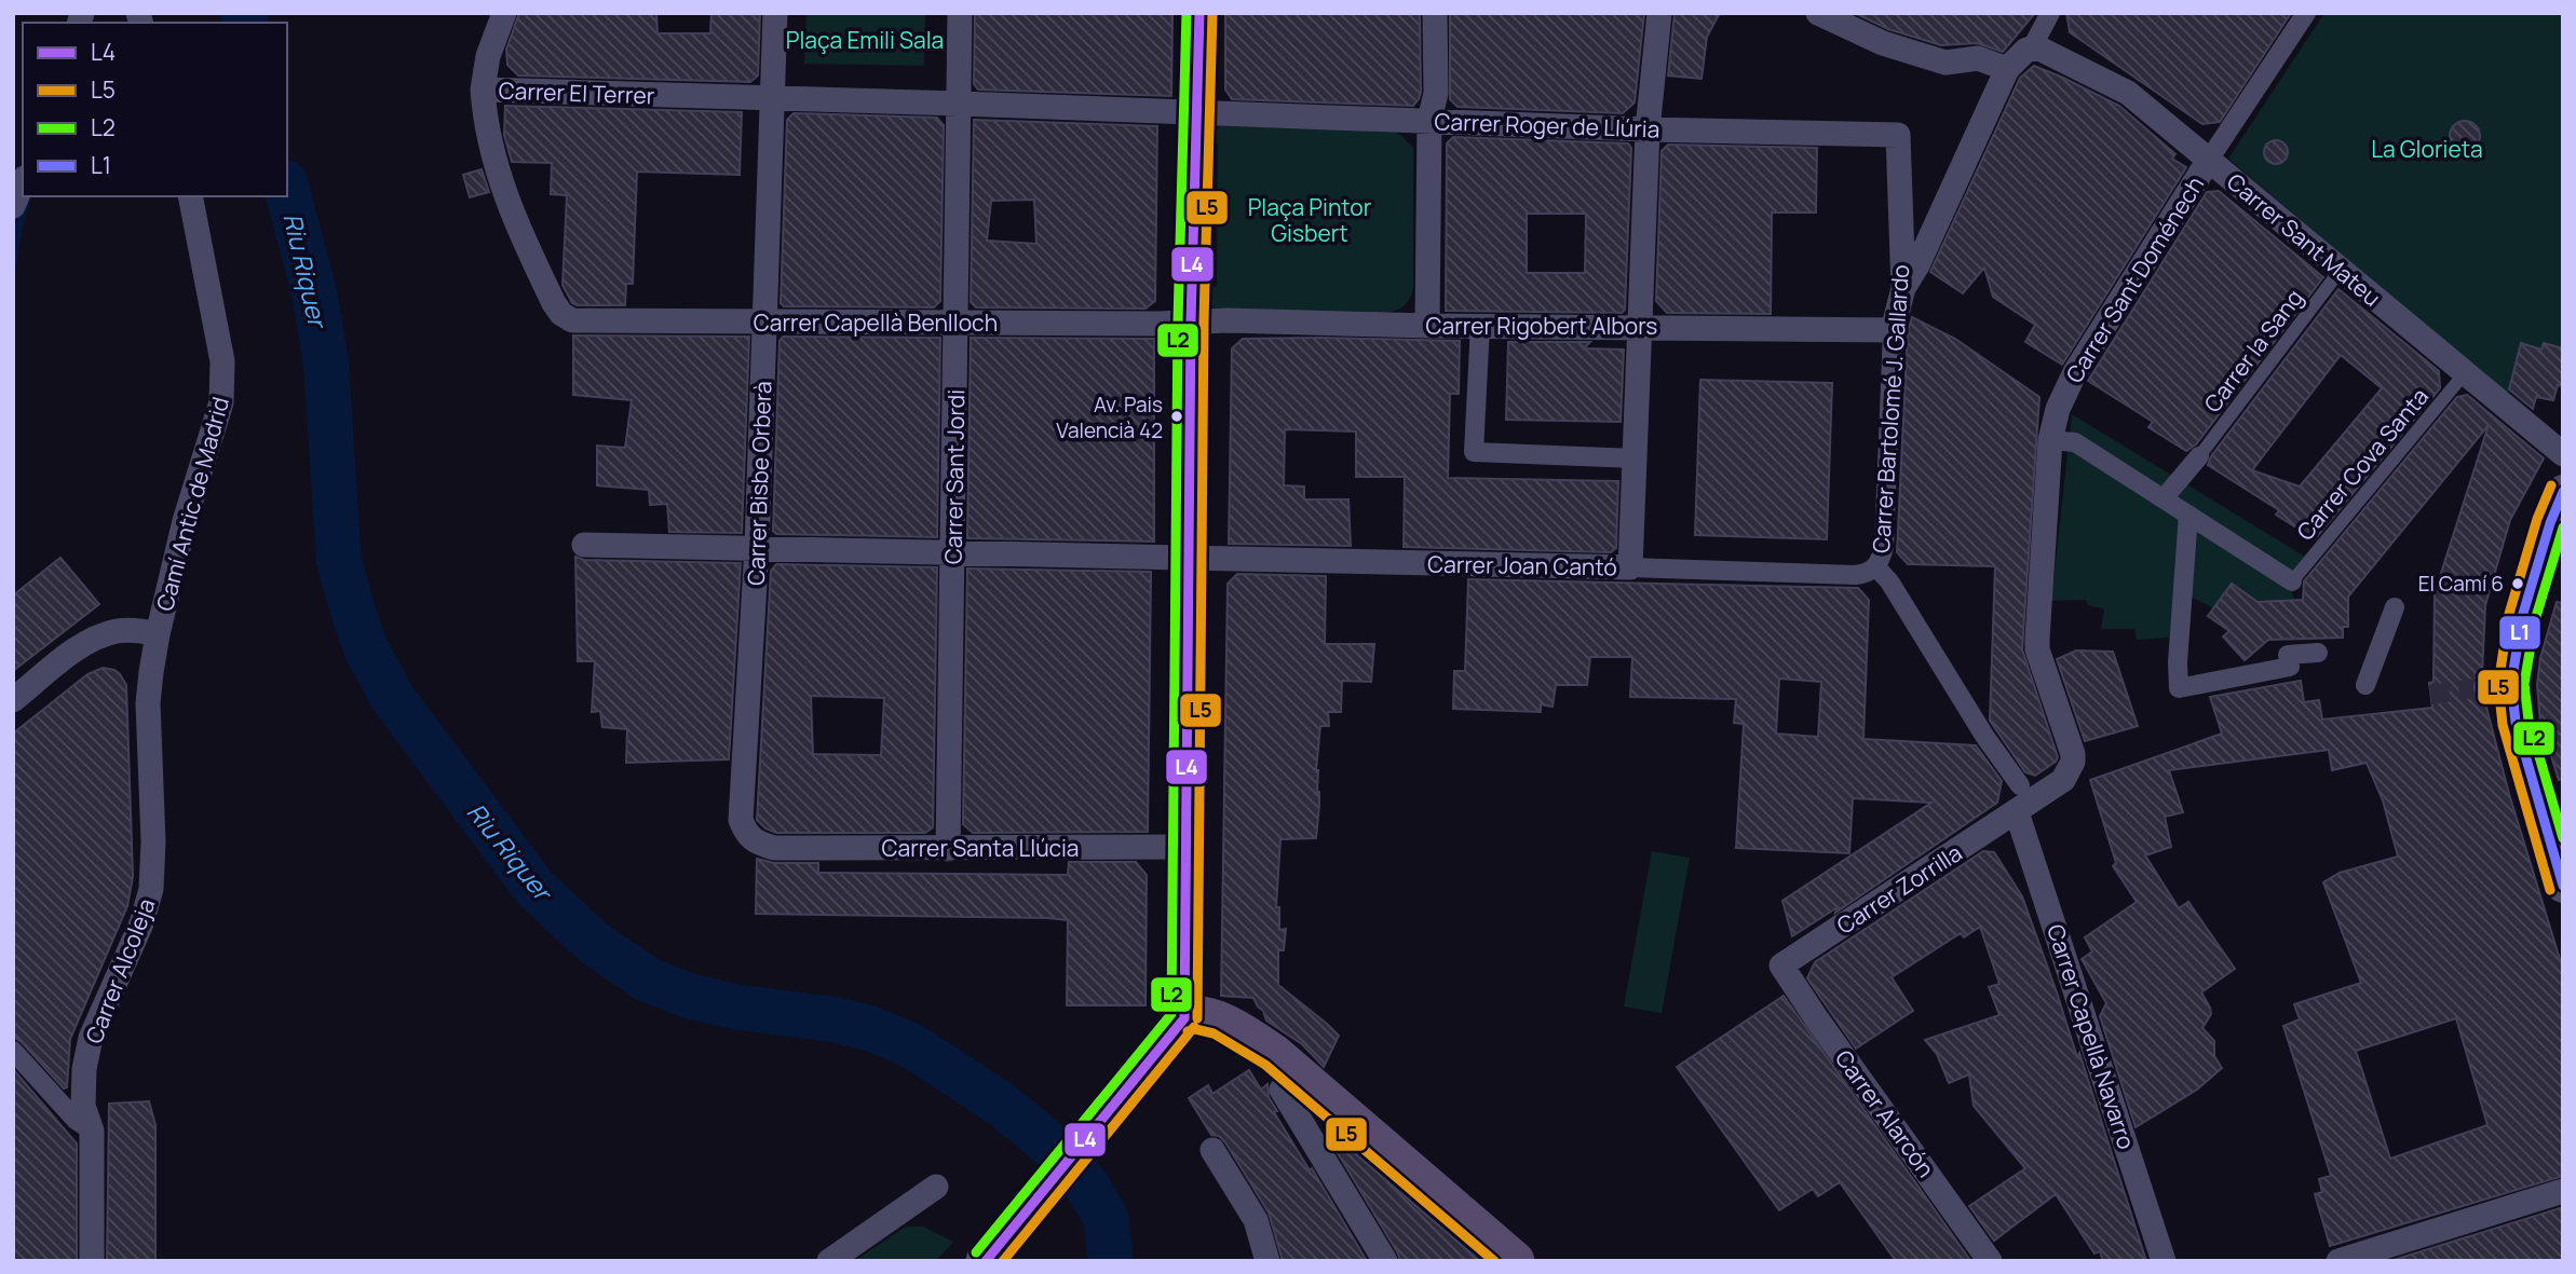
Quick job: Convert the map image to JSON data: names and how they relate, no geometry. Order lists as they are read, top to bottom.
{
  "streets": {
    "street": [
      "Carrer El Terrer",
      "Carrer Roger de Llúria",
      "Carrer Sant Mateu",
      "Carrer Sant Doménech",
      "Carrer Capellà Benlloch",
      "Carrer Rigobert Albors",
      "Carrer Bartolomé J. Gallardo",
      "Carrer Sant Jordi",
      "Carrer Bisbe Orberà",
      "Camí Antic de Madrid",
      "Carrer Joan Cantó",
      "Carrer Santa Llúcia",
      "Carrer Zorrilla",
      "Carrer Alcoleja",
      "Carrer Capellà Navarro",
      "Carrer Alarcón"
    ],
    "lane": ["Carrer la Sang", "Carrer Cova Santa"]
  },
  "crossings": [
    ["Carrer El Terrer", "Carrer Capellà Benlloch"],
    ["Carrer El Terrer", "Carrer Bisbe Orberà"],
    ["Carrer Roger de Llúria", "Carrer Bartolomé J. Gallardo"],
    ["Carrer Roger de Llúria", "Carrer Sant Jordi"],
    ["Carrer Sant Mateu", "Carrer Sant Doménech"],
    ["Carrer Sant Mateu", "Carrer la Sang"],
    ["Carrer Sant Mateu", "Carrer Cova Santa"],
    ["Carrer Sant Doménech", "Carrer Zorrilla"],
    ["Carrer Sant Doménech", "Carrer Capellà Navarro"],
    ["Carrer Capellà Benlloch", "Carrer Rigobert Albors"],
    ["Carrer Capellà Benlloch", "Carrer Sant Jordi"],
    ["Carrer Capellà Benlloch", "Carrer Bisbe Orberà"],
    ["Carrer Rigobert Albors", "Carrer Bartolomé J. Gallardo"],
    ["Carrer Bartolomé J. Gallardo", "Carrer Joan Cantó"],
    ["Carrer Sant Jordi", "Carrer Joan Cantó"],
    ["Carrer Sant Jordi", "Carrer Santa Llúcia"],
    ["Carrer Bisbe Orberà", "Carrer Joan Cantó"],
    ["Carrer Bisbe Orberà", "Carrer Santa Llúcia"],
    ["Camí Antic de Madrid", "Carrer Alcoleja"],
    ["Carrer Zorrilla", "Carrer Capellà Navarro"],
    ["Carrer Zorrilla", "Carrer Alarcón"]
  ],
  "water": ["Riu Riquer"],
  "parks": ["Plaça Emili Sala", "La Glorieta", "Plaça Pintor Gisbert"],
  "places": ["Av. Pais Valencià 42", "El Camí 6"],
  "lines": [
    "transit line L4",
    "transit line L5",
    "transit line L2",
    "transit line L1"
  ],
  "legend": [
    "L4",
    "L5",
    "L2",
    "L1"
  ]
}
